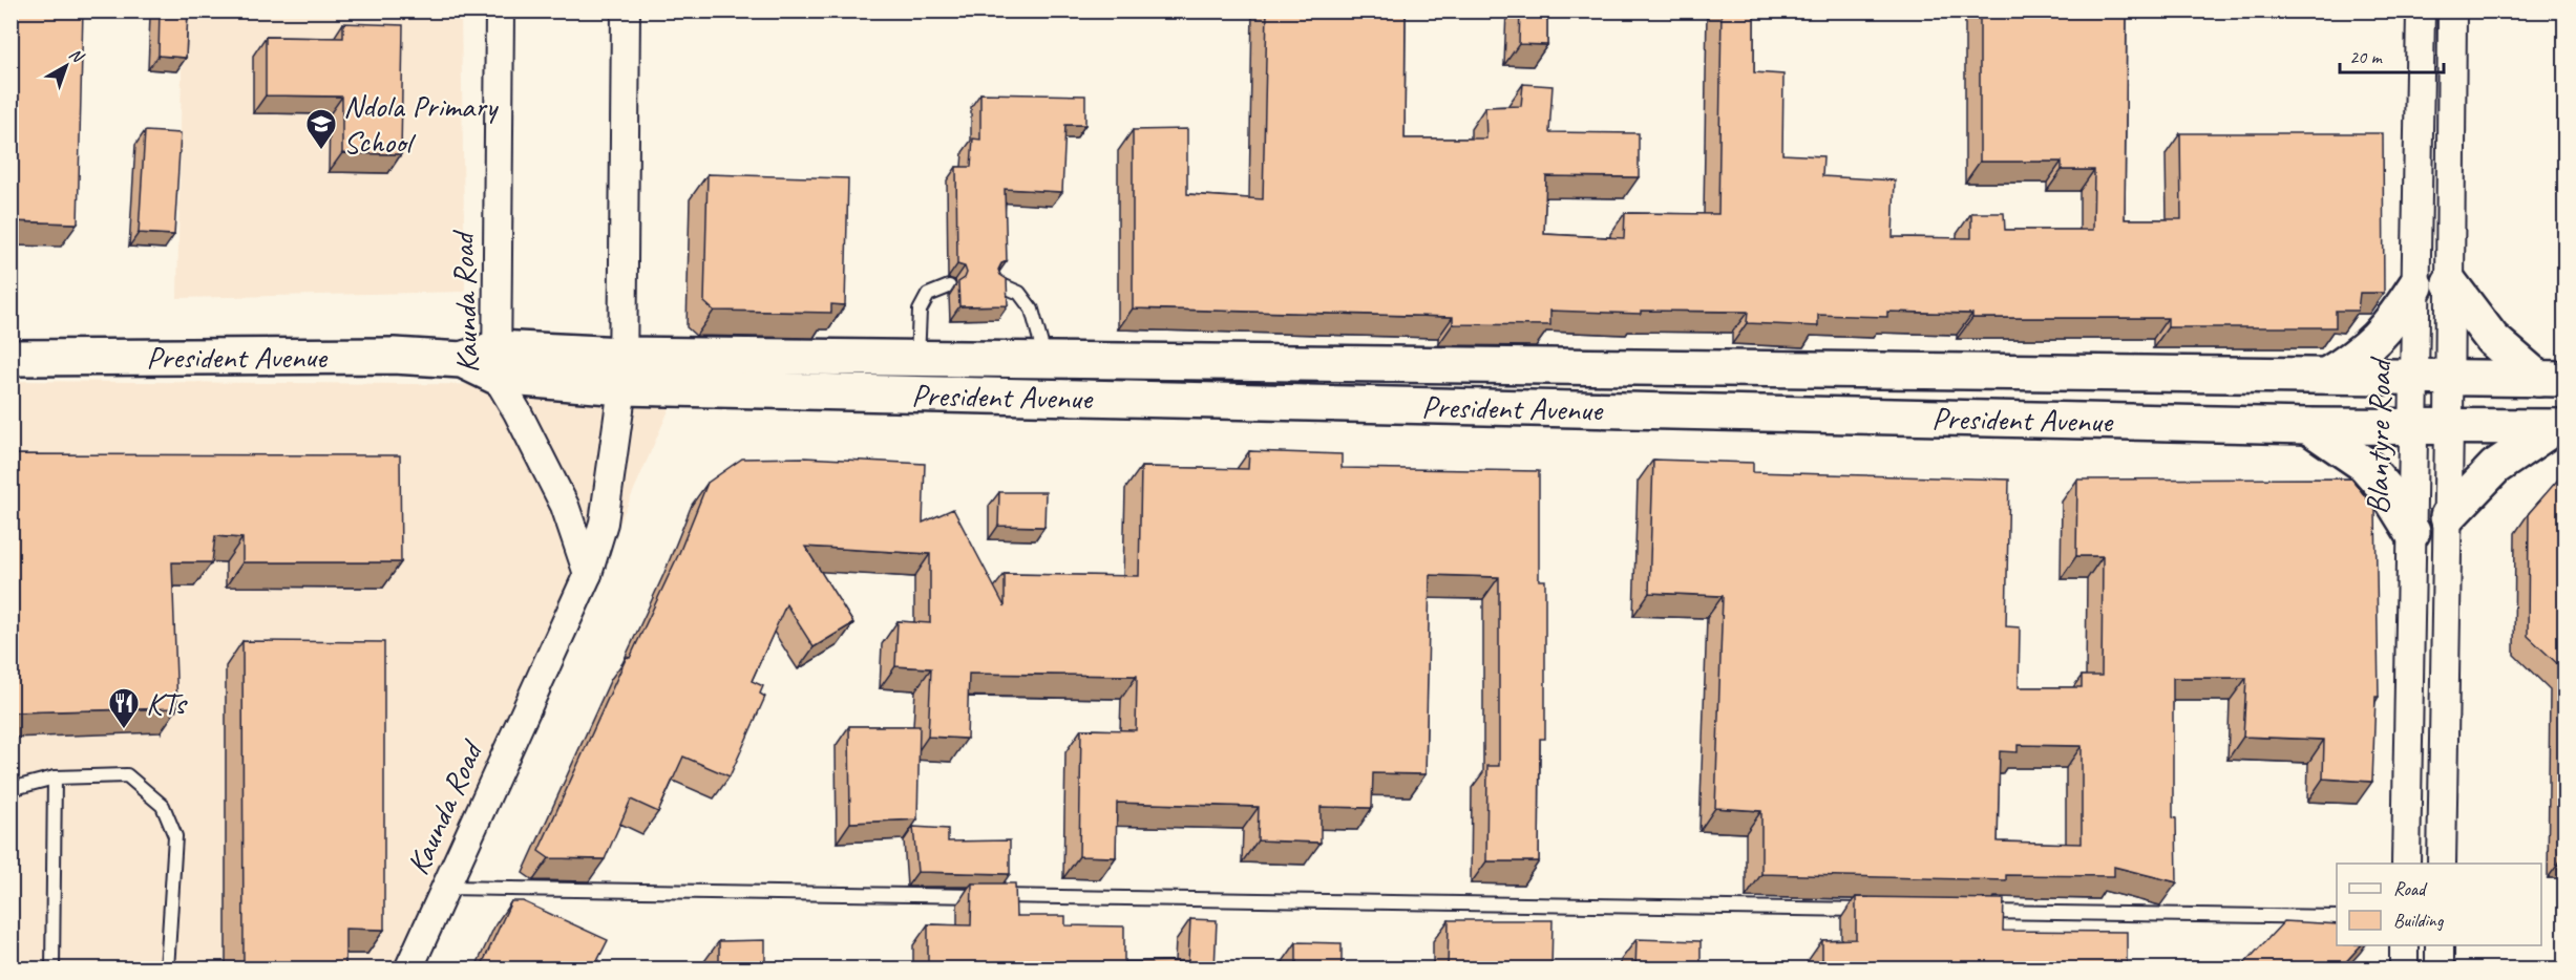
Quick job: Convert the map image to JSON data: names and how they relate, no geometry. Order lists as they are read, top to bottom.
{
  "streets": {
    "main road": ["President Avenue"],
    "street": ["Kaunda Road", "Blantyre Road"]
  },
  "crossings": [
    ["Kaunda Road", "President Avenue"],
    ["President Avenue", "Blantyre Road"]
  ],
  "places": {
    "school or university": ["Ndola Primary School"],
    "restaurant": ["KTs"]
  },
  "legend": ["Road", "Building"],
  "scale_bar": "20 m",
  "north": "top right"
}
